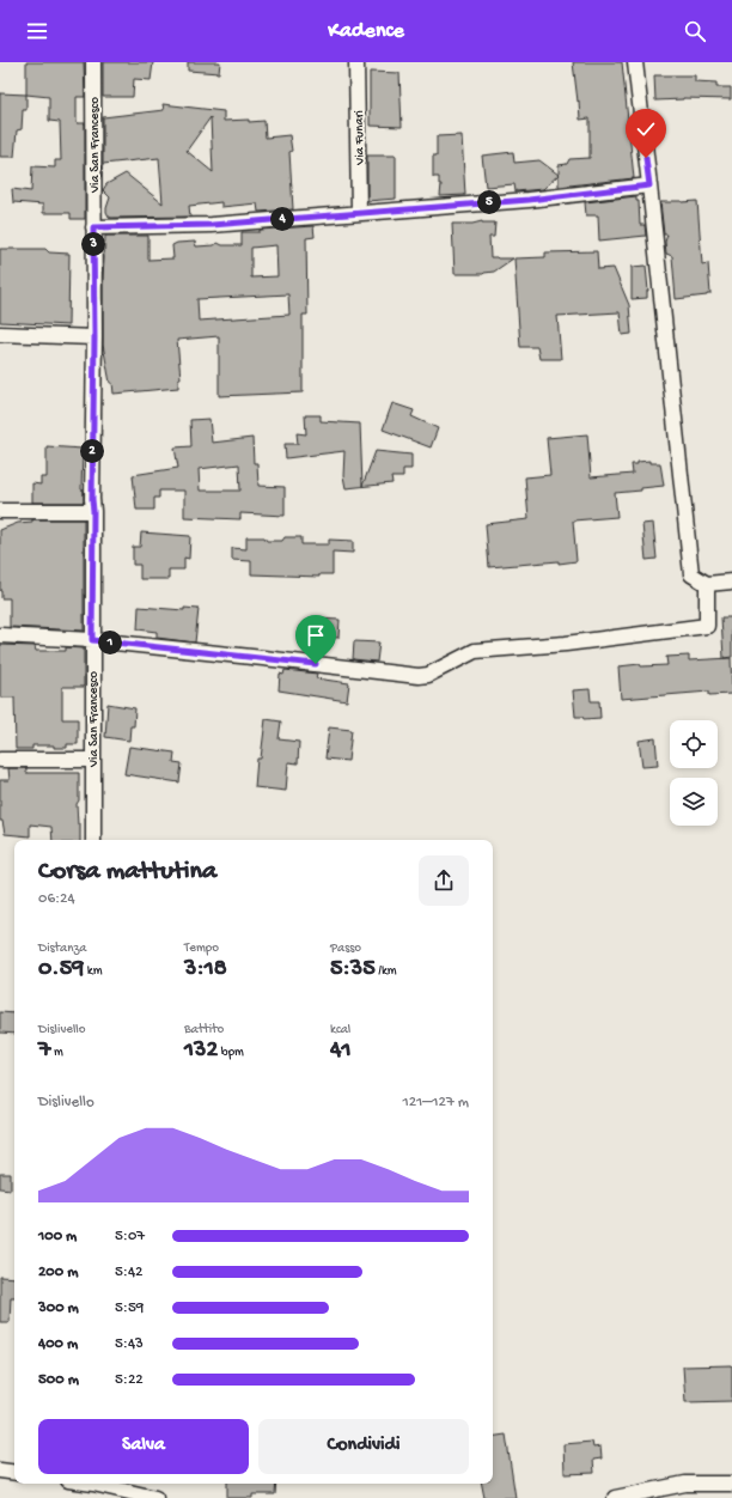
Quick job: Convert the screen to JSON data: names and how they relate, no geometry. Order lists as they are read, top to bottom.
{
  "streets": {
    "street": ["Via Funari", "Via San Francesco"]
  },
  "page": {
    "header": "Kadence",
    "pins": [
      "5",
      "4",
      "3",
      "2",
      "1"
    ],
    "heading": ["Corsa mattutina", "06:24"],
    "stats": [
      ["Distanza", "0.59 km"],
      ["Tempo", "3:18"],
      ["Passo", "5:35 /km"],
      ["Dislivello", "7 m"],
      ["Battito", "132 bpm"],
      ["kcal", "41"]
    ],
    "chart": ["Dislivello", "121–127 m"],
    "list": [
      {
        "name": "100 m",
        "note": "5:07"
      },
      {
        "name": "200 m",
        "note": "5:42"
      },
      {
        "name": "300 m",
        "note": "5:59"
      },
      {
        "name": "400 m",
        "note": "5:43"
      },
      {
        "name": "500 m",
        "note": "5:22"
      }
    ],
    "buttons": ["Salva", "Condividi"]
  }
}
